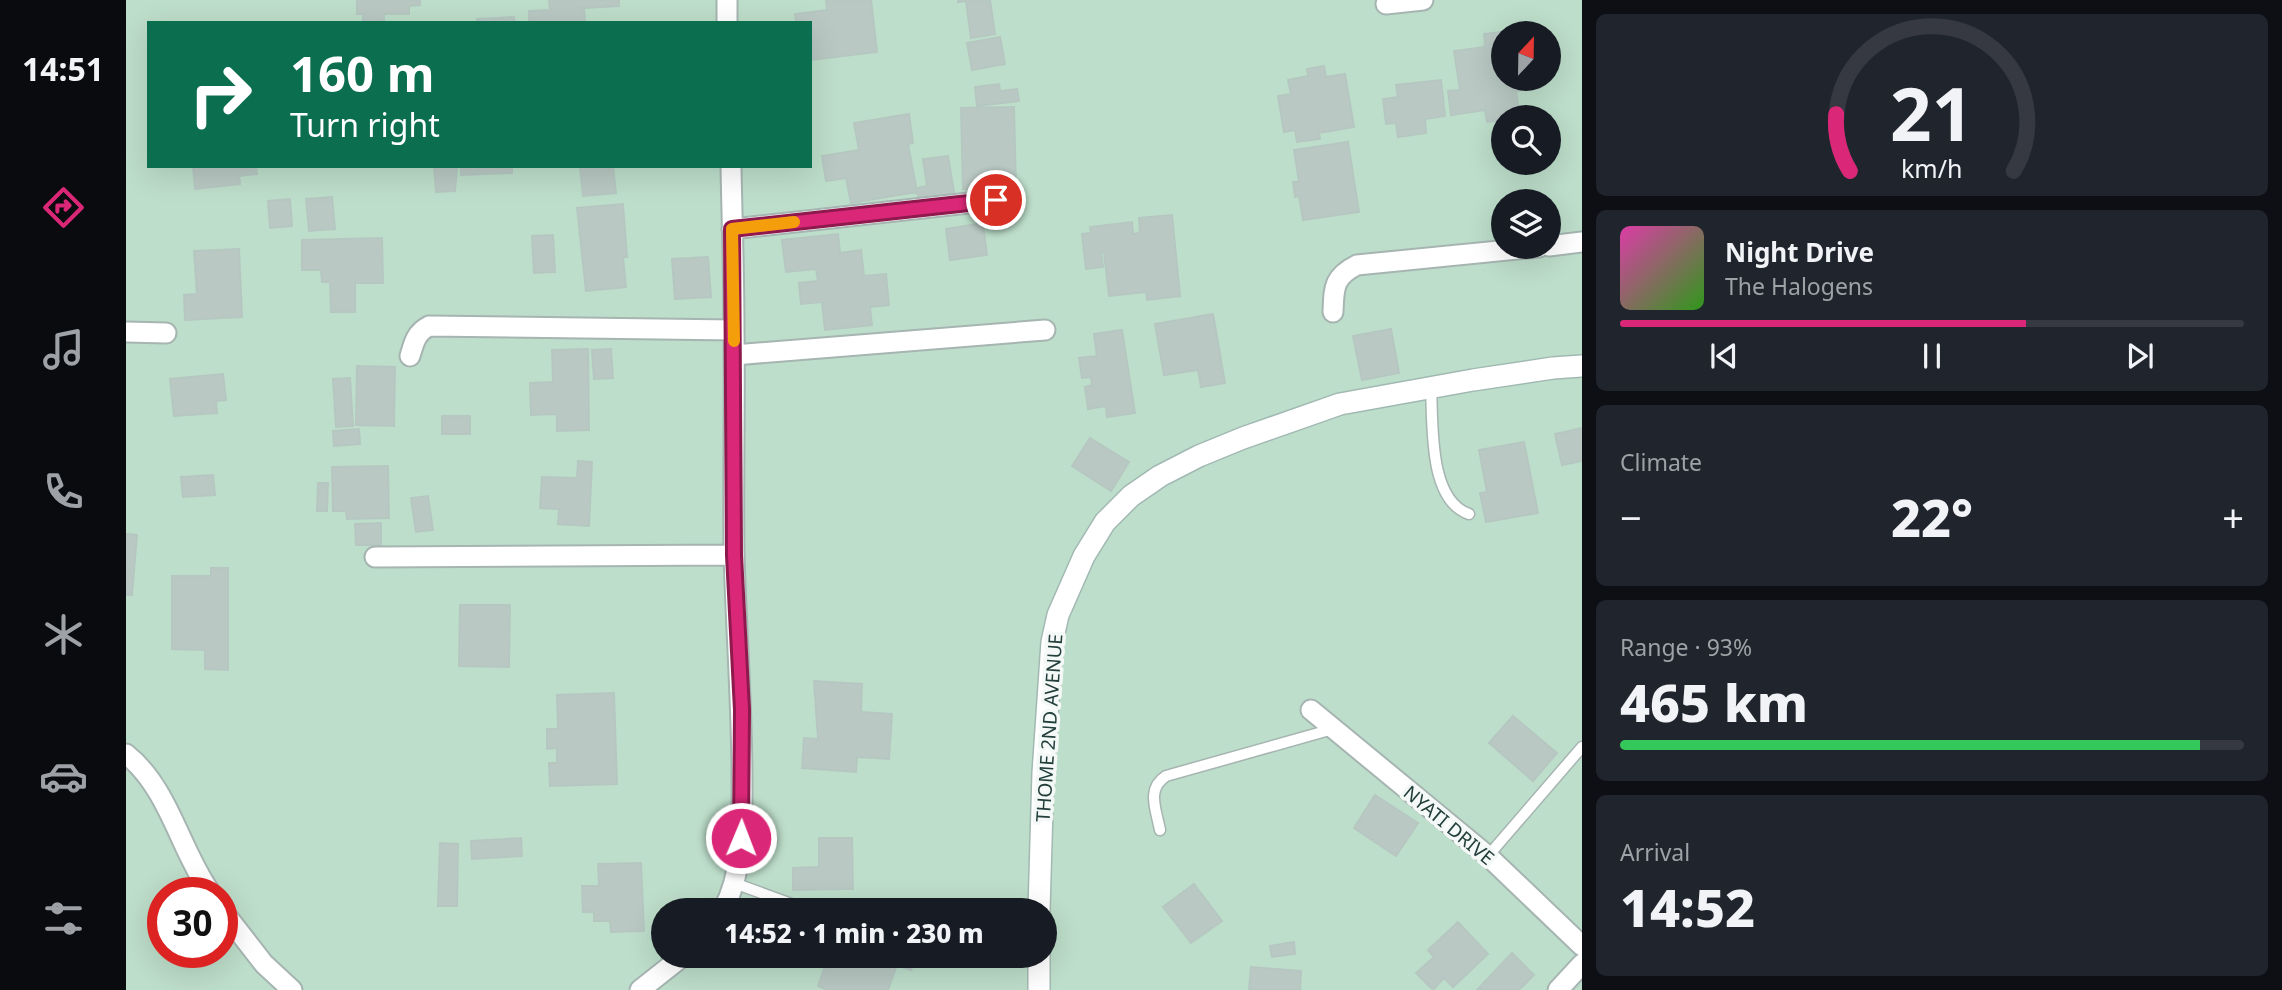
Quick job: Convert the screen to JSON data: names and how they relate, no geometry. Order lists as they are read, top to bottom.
{
  "streets": {
    "street": ["THOME 2ND AVENUE", "NYATI DRIVE"]
  },
  "north": "top",
  "page": {
    "tabs": "14:51",
    "turn": ["160 m", "Turn right"],
    "song": ["Night Drive", "The Halogens"],
    "tile": [
      "Climate",
      ["Range · 93%", "465 km"],
      ["Arrival", "14:52"]
    ],
    "heat": ["−", "22°", "+"],
    "limit": "30",
    "trip": "14:52 · 1 min · 230 m",
    "gauge": ["21", "km/h"]
  }
}
